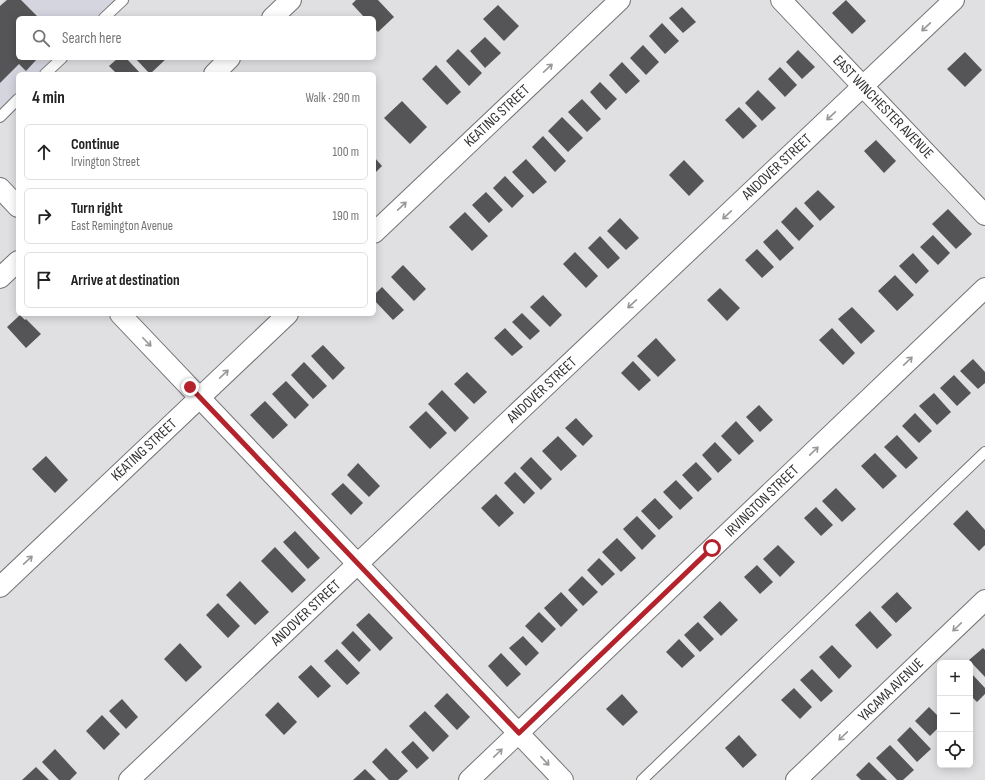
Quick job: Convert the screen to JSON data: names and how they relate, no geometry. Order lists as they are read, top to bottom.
{
  "streets": {
    "street": [
      "EAST WINCHESTER AVENUE",
      "KEATING STREET",
      "ANDOVER STREET",
      "IRVINGTON STREET",
      "YACAMA AVENUE"
    ]
  },
  "crossings": [
    ["EAST WINCHESTER AVENUE", "ANDOVER STREET"]
  ],
  "one_way": [
    "KEATING STREET",
    "ANDOVER STREET",
    "IRVINGTON STREET",
    "YACAMA AVENUE"
  ],
  "page": {
    "search": "Search here",
    "heading": ["4 min", "Walk · 290 m"],
    "list": [
      ["Continue", "Irvington Street", "100 m"],
      ["Turn right", "East Remington Avenue", "190 m"],
      "Arrive at destination"
    ],
    "map_buttons": ["+", "−"]
  }
}
